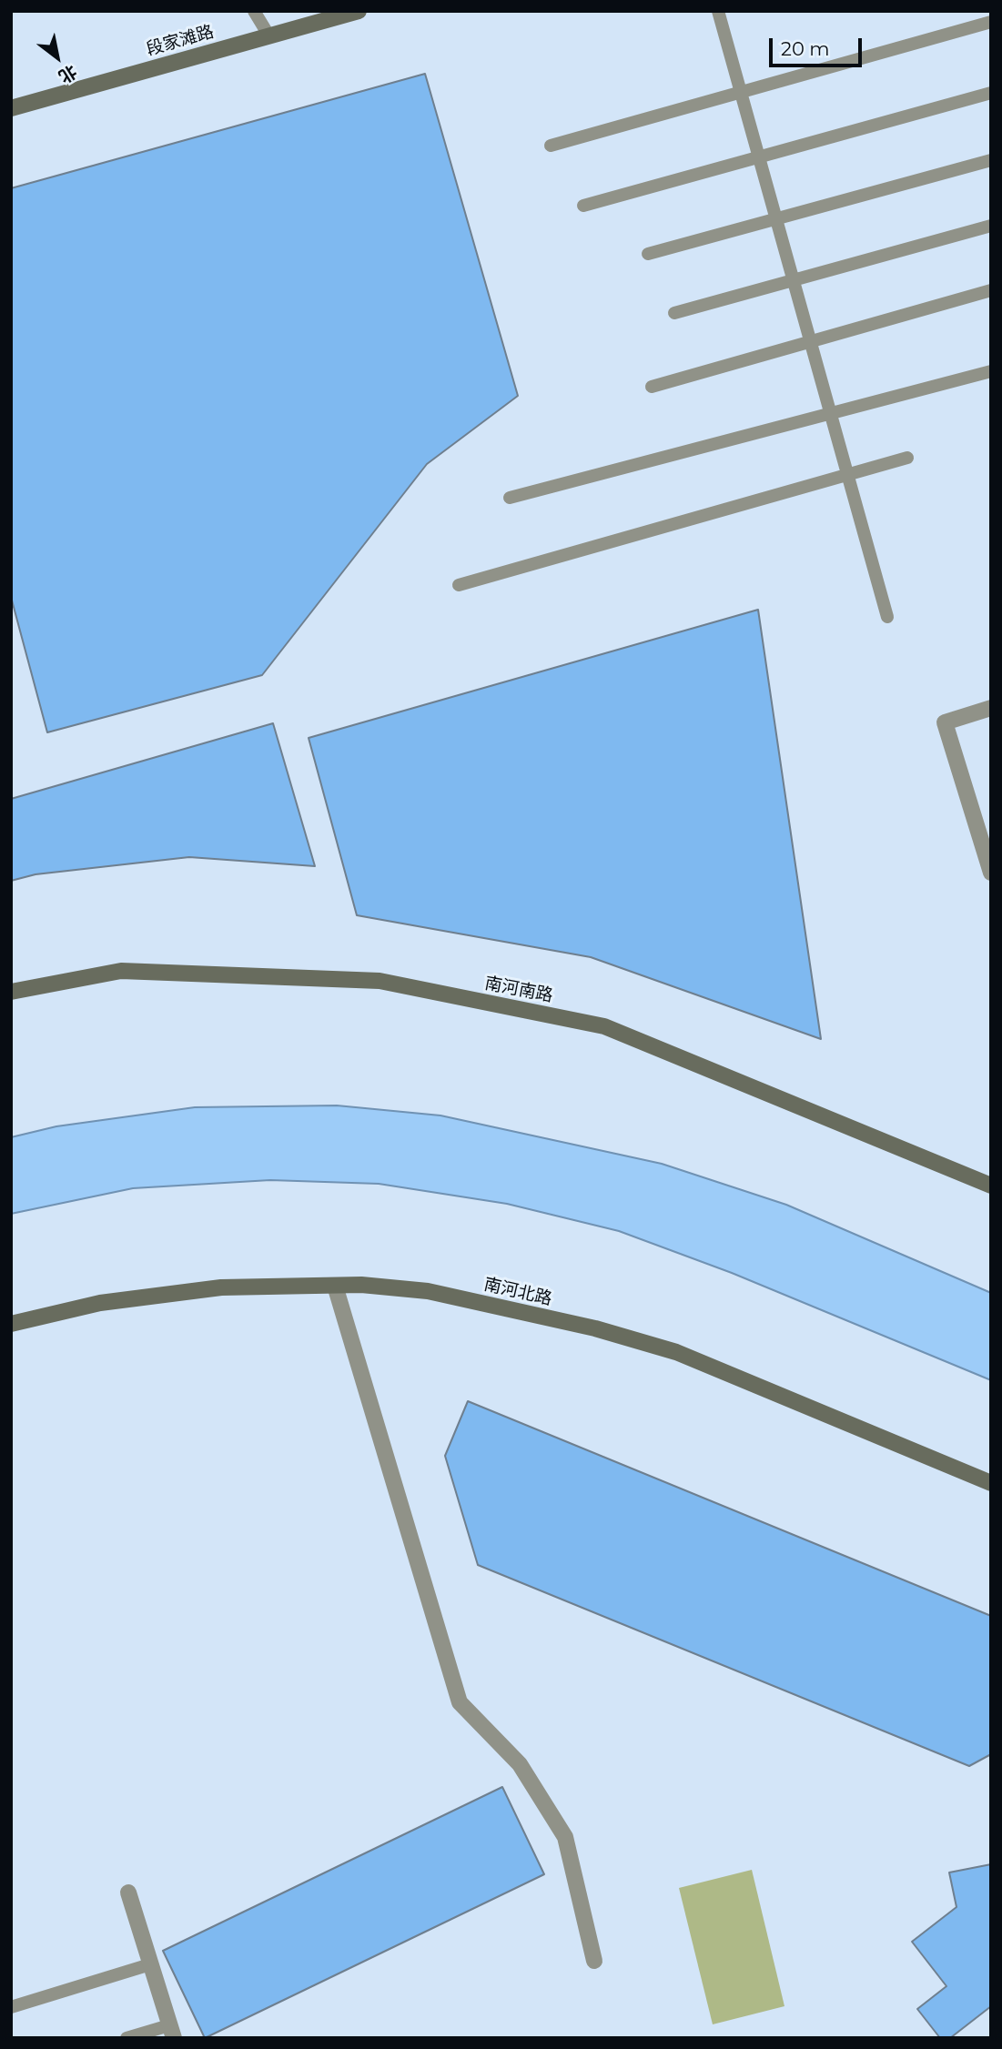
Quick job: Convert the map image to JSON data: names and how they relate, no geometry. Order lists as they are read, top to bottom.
{
  "streets": {
    "street": ["段家滩路", "南河南路", "南河北路"]
  },
  "scale_bar": "20 m",
  "north": "bottom right"
}
